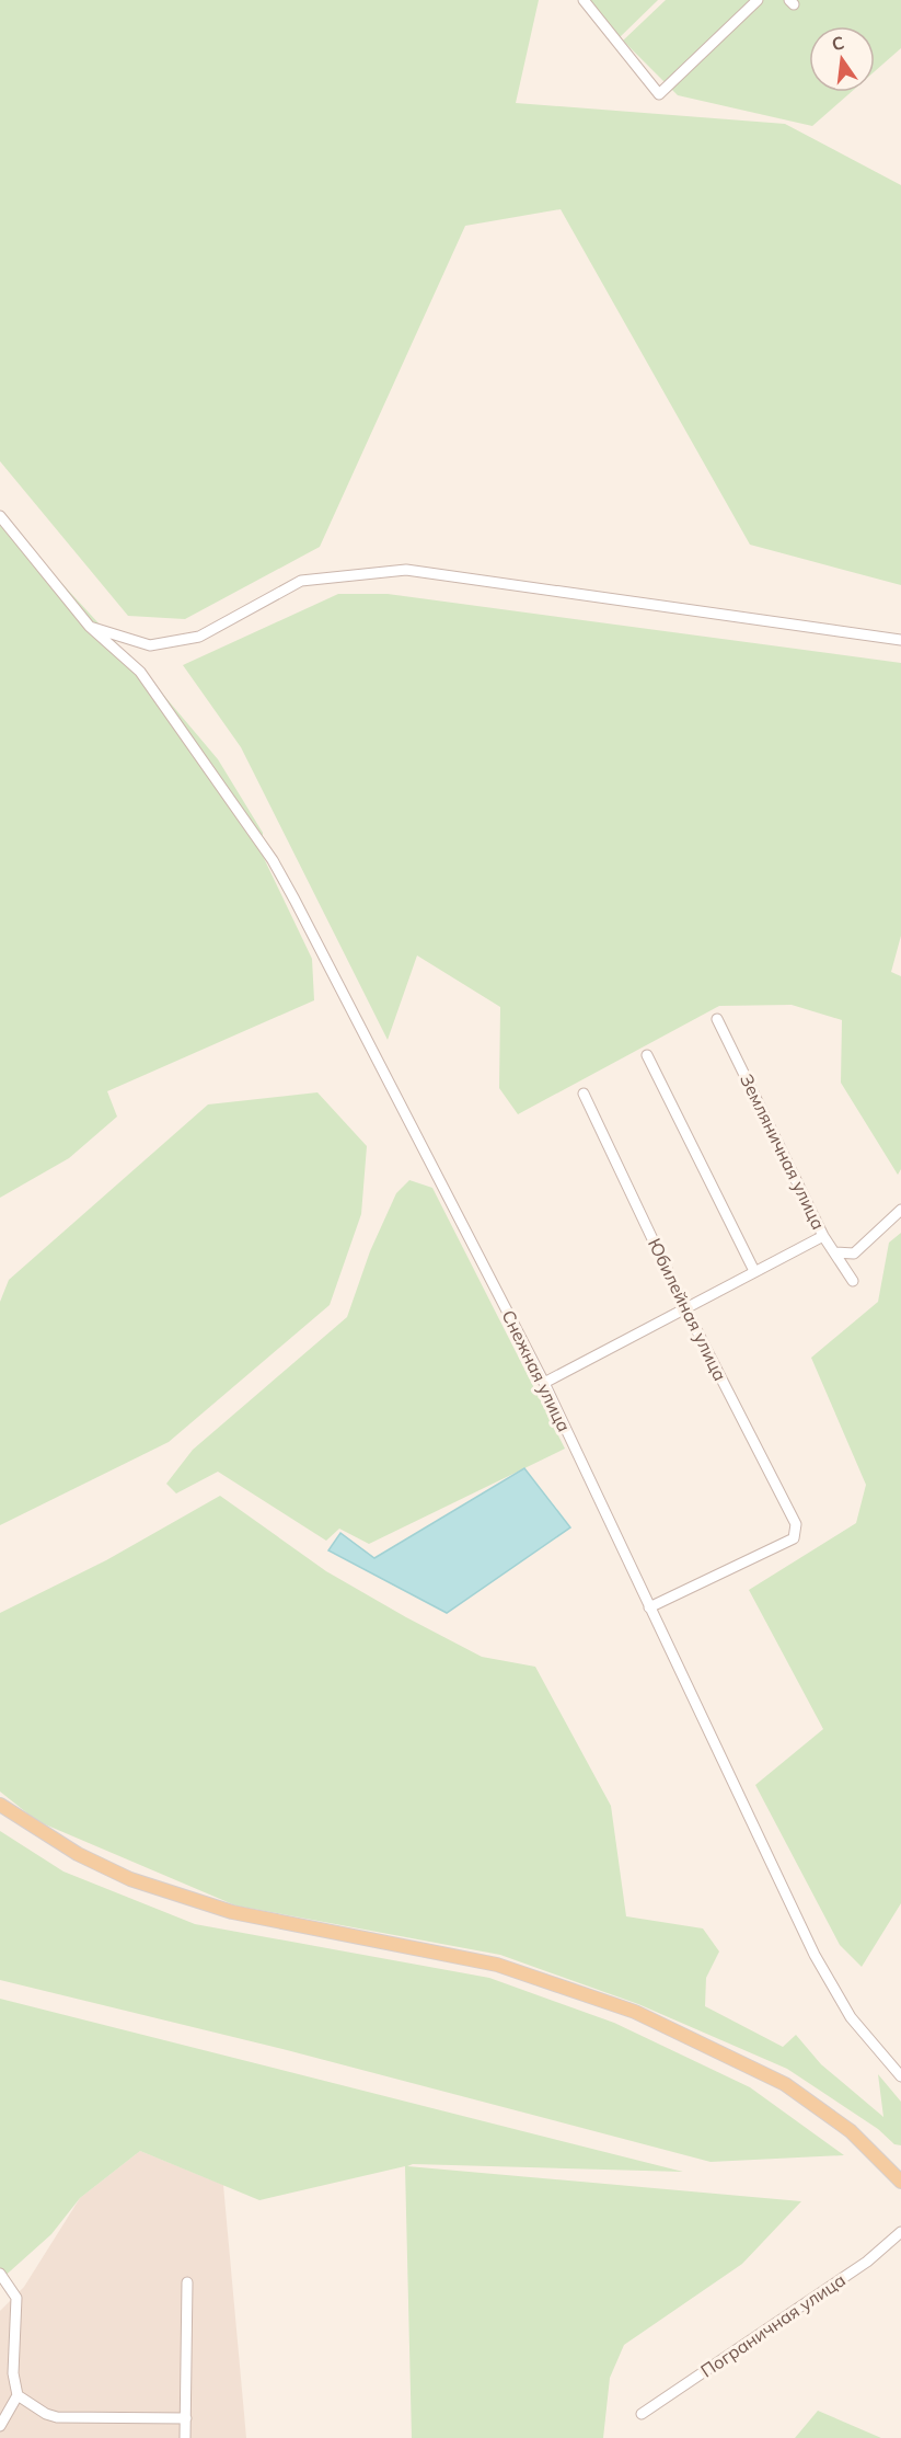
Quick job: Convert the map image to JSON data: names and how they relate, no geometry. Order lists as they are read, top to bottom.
{
  "streets": {
    "street": [
      "Земляничная улица",
      "Юбилейная улица",
      "Снежная улица",
      "Пограничная улица"
    ]
  },
  "crossings": [
    ["Юбилейная улица", "Снежная улица"]
  ],
  "north": "top"
}
